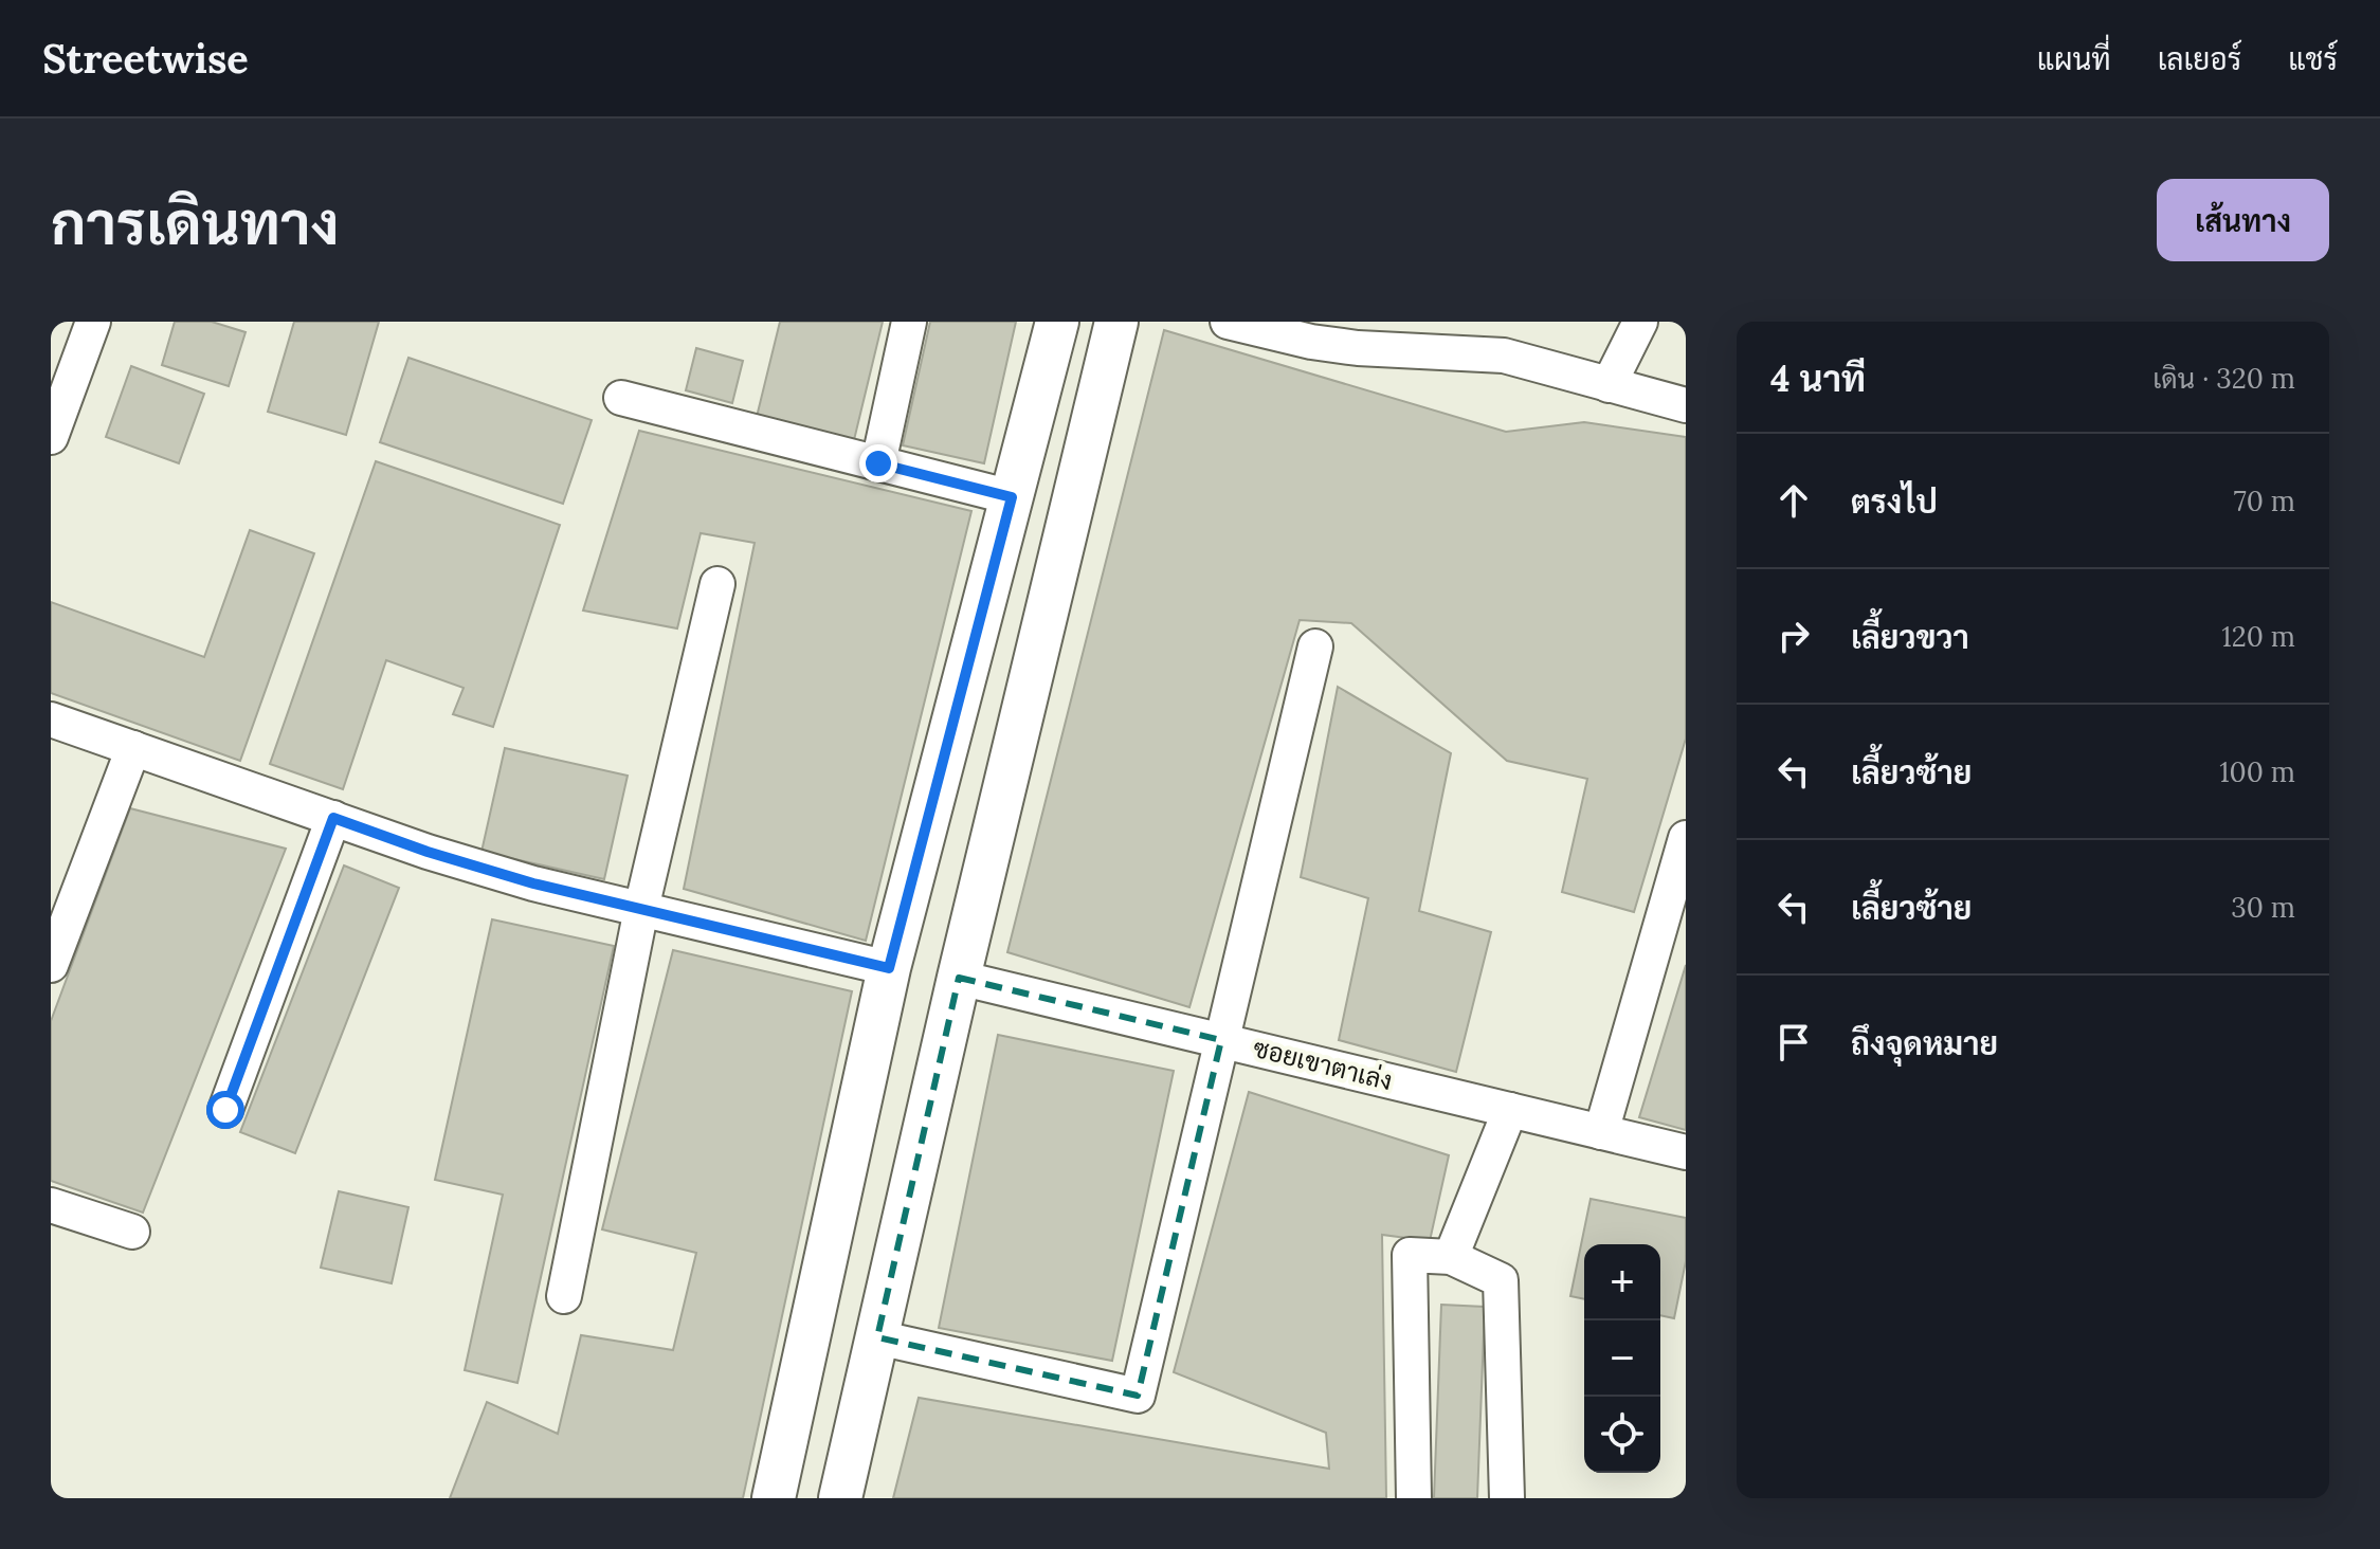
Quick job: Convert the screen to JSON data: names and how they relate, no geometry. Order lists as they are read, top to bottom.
{
  "streets": {
    "street": ["ซอยเขาตาเล่ง"]
  },
  "page": {
    "header": "Streetwise",
    "nav": ["แผนที่", "เลเยอร์", "แชร์"],
    "buttons": "เส้นทาง",
    "title": "การเดินทาง",
    "heading": ["4 นาที", "เดิน · 320 m"],
    "list": [
      ["ตรงไป", "70 m"],
      ["เลี้ยวขวา", "120 m"],
      ["เลี้ยวซ้าย", "100 m"],
      ["เลี้ยวซ้าย", "30 m"],
      "ถึงจุดหมาย"
    ],
    "map_buttons": ["+", "−"]
  }
}
